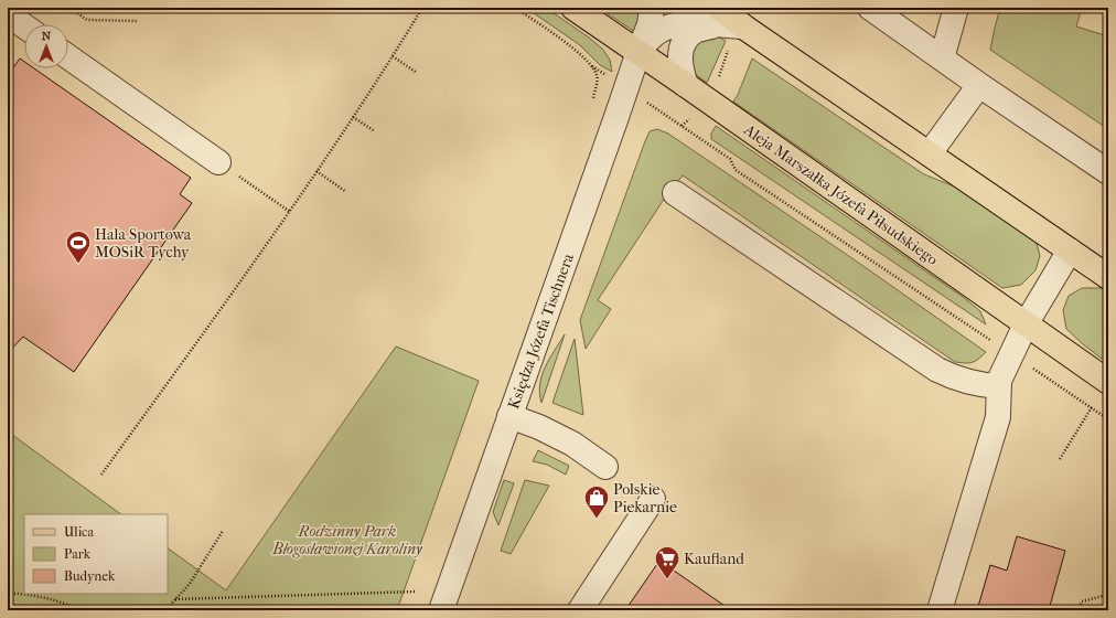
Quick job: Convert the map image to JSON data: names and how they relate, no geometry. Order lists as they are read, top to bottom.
{
  "streets": {
    "main road": ["Aleja Marszałka Józefa Piłsudskiego"],
    "street": ["Księdza Józefa Tischnera"]
  },
  "crossings": [
    ["Aleja Marszałka Józefa Piłsudskiego", "Księdza Józefa Tischnera"]
  ],
  "parks": ["Rodzinny Park Błogosławionej Karoliny"],
  "places": {
    "sports": ["Hala Sportowa MOSiR Tychy"],
    "shop": ["Polskie Piekarnie"],
    "supermarket": ["Kaufland"]
  },
  "legend": ["Ulica", "Park", "Budynek"],
  "north": "top"
}
